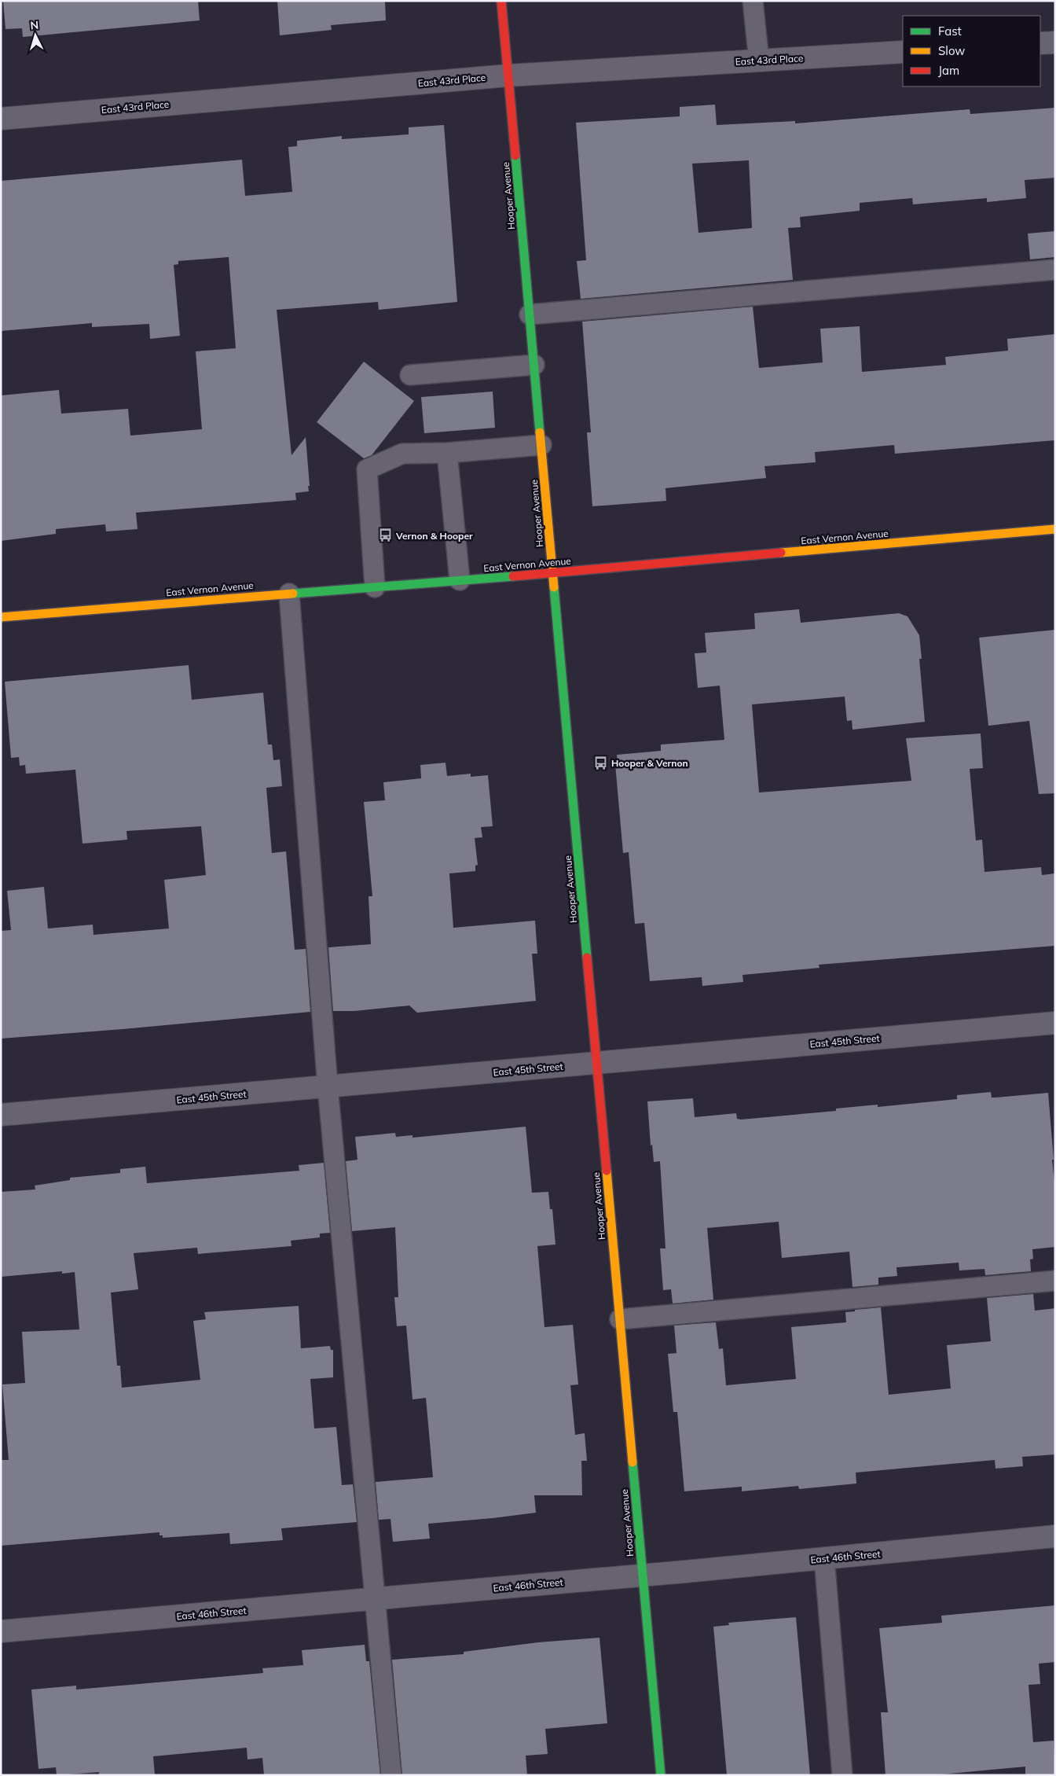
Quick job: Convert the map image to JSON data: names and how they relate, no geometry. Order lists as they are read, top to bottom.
{
  "streets": {
    "street": [
      "East 43rd Place",
      "Hooper Avenue",
      "East Vernon Avenue",
      "East 45th Street",
      "East 46th Street"
    ]
  },
  "crossings": [
    ["East 43rd Place", "Hooper Avenue"],
    ["Hooper Avenue", "East Vernon Avenue"],
    ["Hooper Avenue", "East 45th Street"],
    ["Hooper Avenue", "East 46th Street"]
  ],
  "places": {
    "bus stop": ["Vernon & Hooper", "Hooper & Vernon"]
  },
  "legend": ["Fast", "Slow", "Jam"],
  "north": "top"
}
